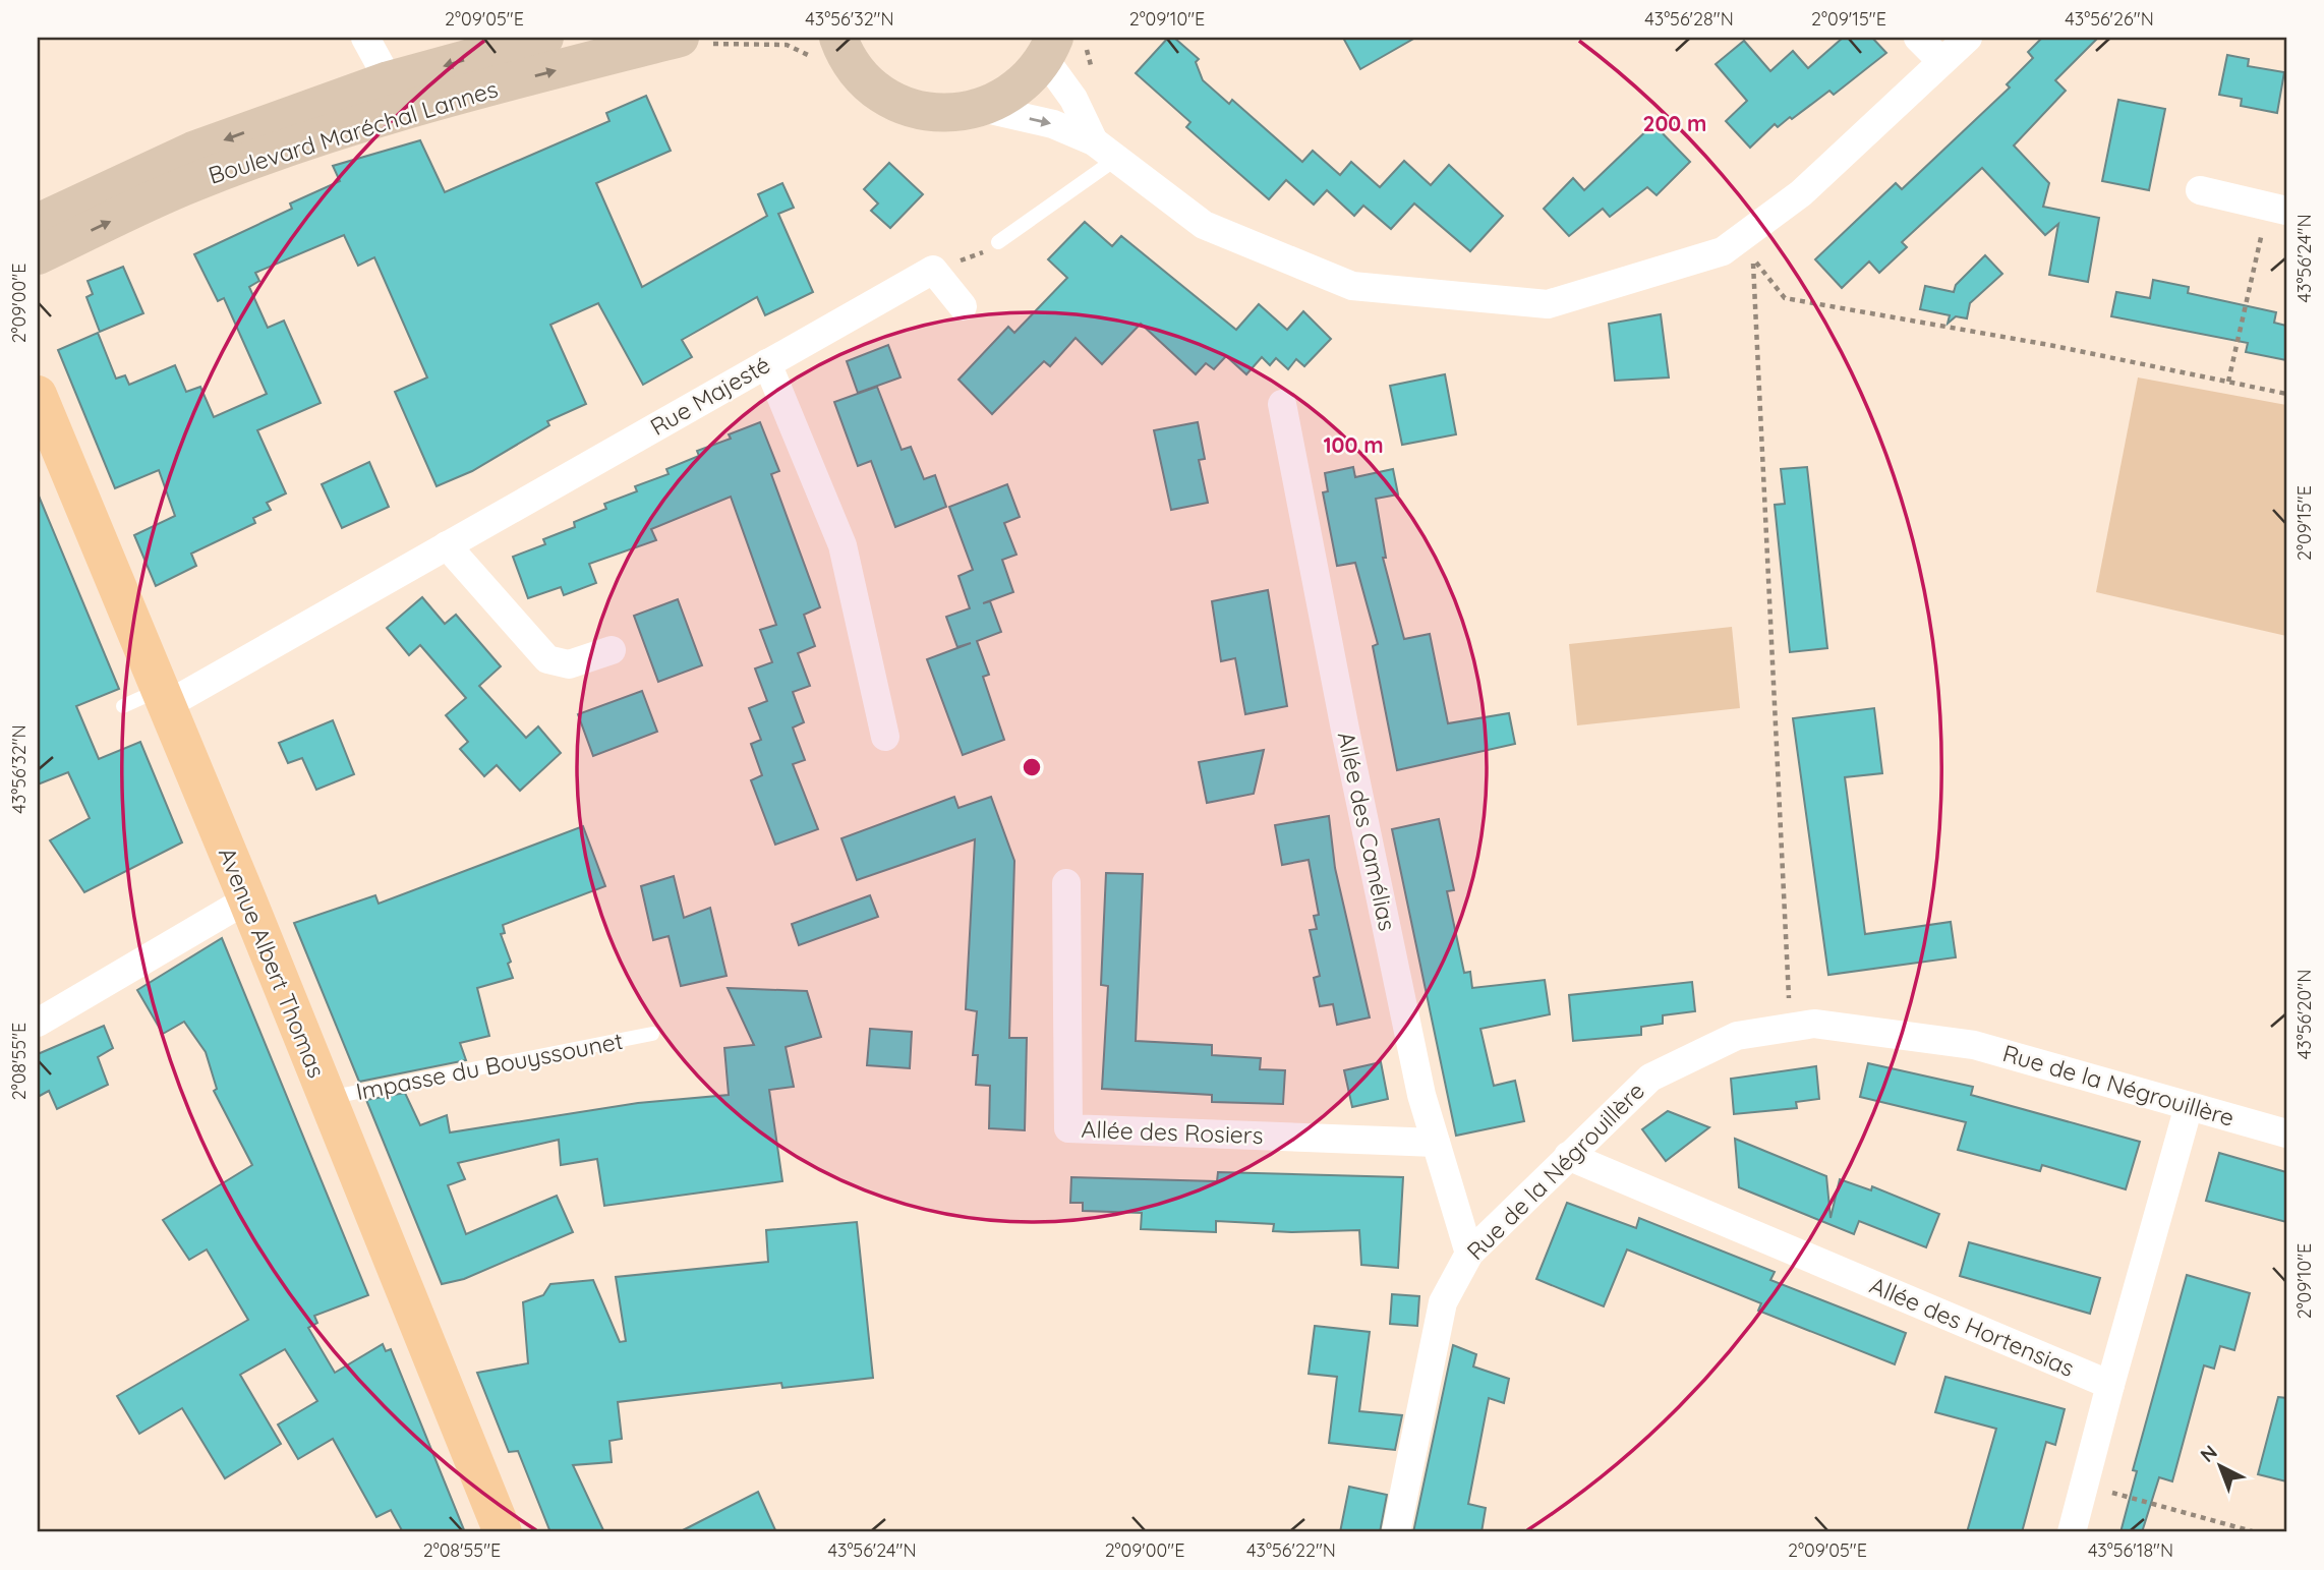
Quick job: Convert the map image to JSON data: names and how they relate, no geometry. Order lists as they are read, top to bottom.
{
  "streets": {
    "main road": ["Boulevard Maréchal Lannes", "Avenue Albert Thomas"],
    "street": [
      "Rue Majesté",
      "Allée des Camélias",
      "Rue de la Négrouillère",
      "Allée des Rosiers",
      "Allée des Hortensias"
    ],
    "lane": ["Impasse du Bouyssounet"]
  },
  "crossings": [
    ["Rue Majesté", "Avenue Albert Thomas"],
    ["Allée des Camélias", "Rue de la Négrouillère"],
    ["Allée des Camélias", "Allée des Rosiers"],
    ["Avenue Albert Thomas", "Impasse du Bouyssounet"],
    ["Rue de la Négrouillère", "Allée des Hortensias"]
  ],
  "north": "top left",
  "coordinates": [
    "2°09'05\"E",
    "43°56'32\"N",
    "2°09'10\"E",
    "43°56'28\"N",
    "2°09'15\"E",
    "43°56'26\"N",
    "43°56'24\"N",
    "2°09'00\"E",
    "43°56'20\"N",
    "2°08'55\"E",
    "43°56'22\"N",
    "43°56'18\"N"
  ],
  "rings": ["200 m", "100 m"]
}
